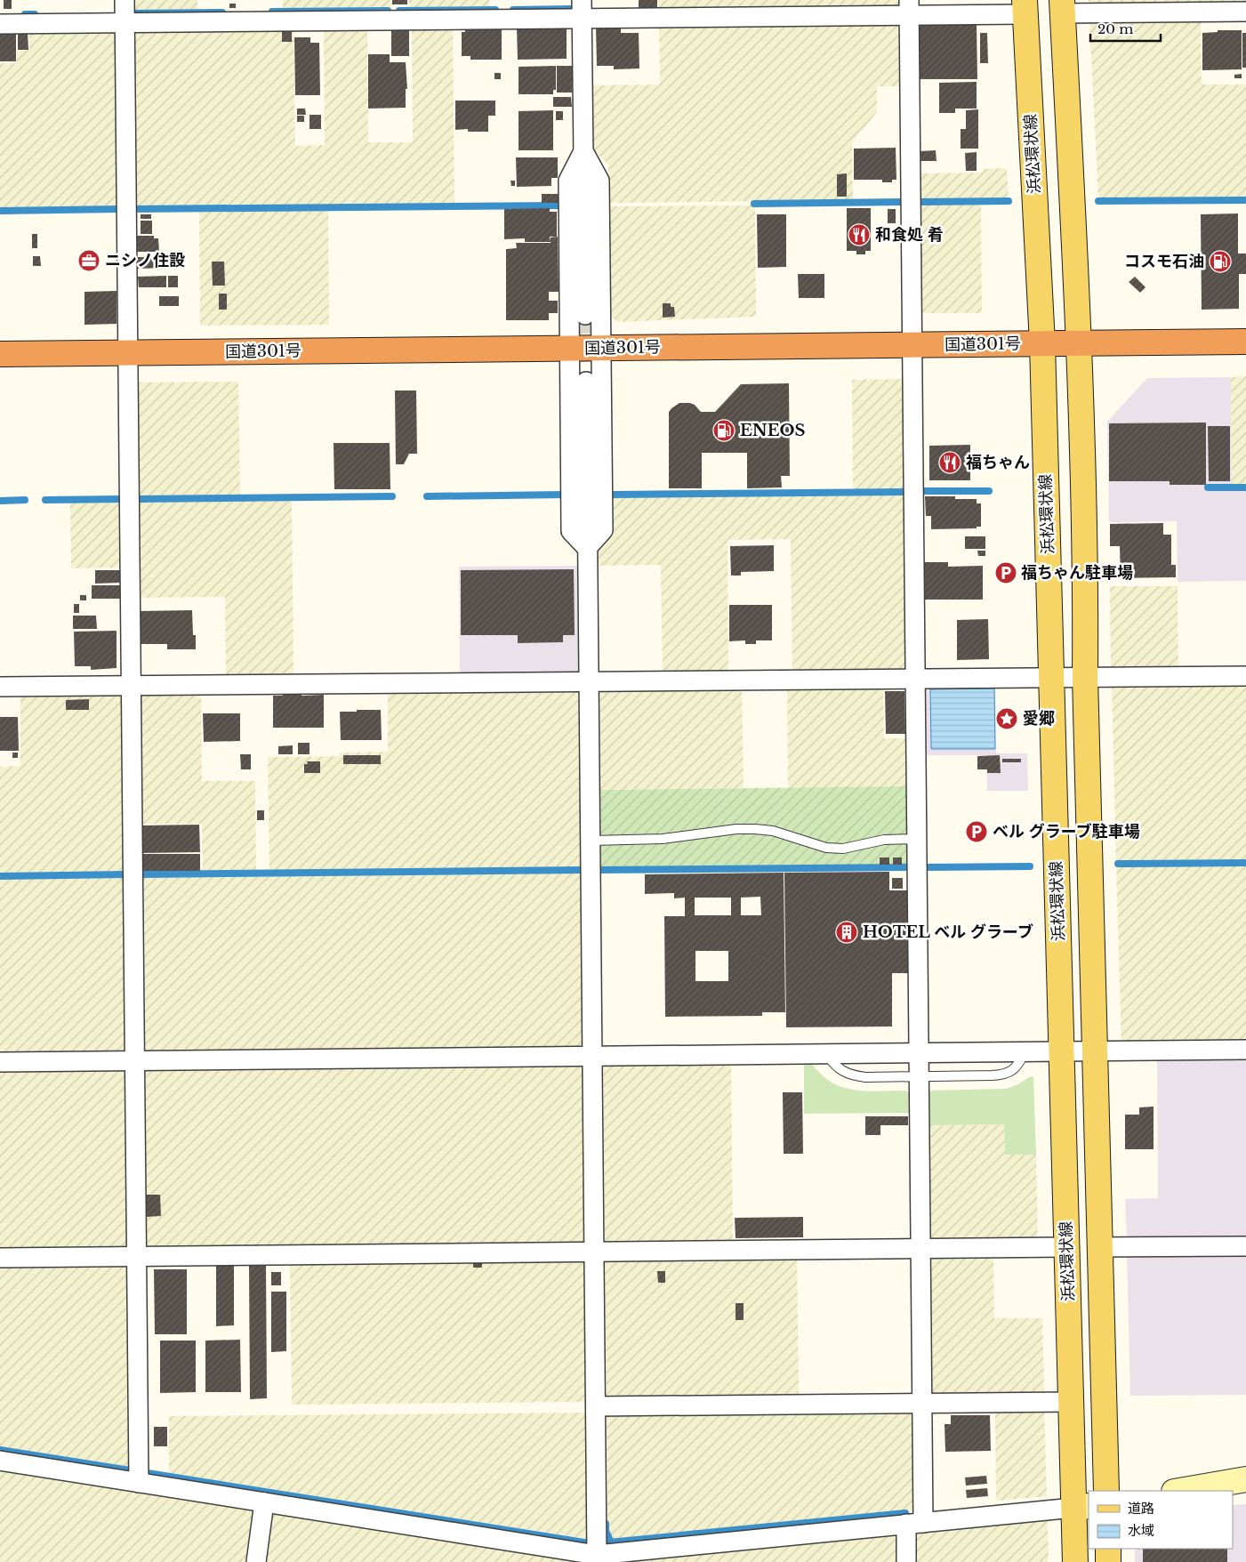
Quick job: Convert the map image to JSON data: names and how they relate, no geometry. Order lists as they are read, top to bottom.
{
  "streets": {
    "highway": ["国道301号"],
    "main road": ["浜松環状線"]
  },
  "crossings": [
    ["浜松環状線", "国道301号"]
  ],
  "places": {
    "restaurant": ["和食処 肴", "福ちゃん"],
    "office": ["ニシノ住設"],
    "fuel station": ["コスモ石油", "ENEOS"],
    "parking": ["福ちゃん駐車場", "ベル グラーブ駐車場"],
    "place": ["愛郷"],
    "building": ["HOTEL ベル グラーブ"]
  },
  "legend": ["道路", "水域"],
  "scale_bar": "20 m"
}
